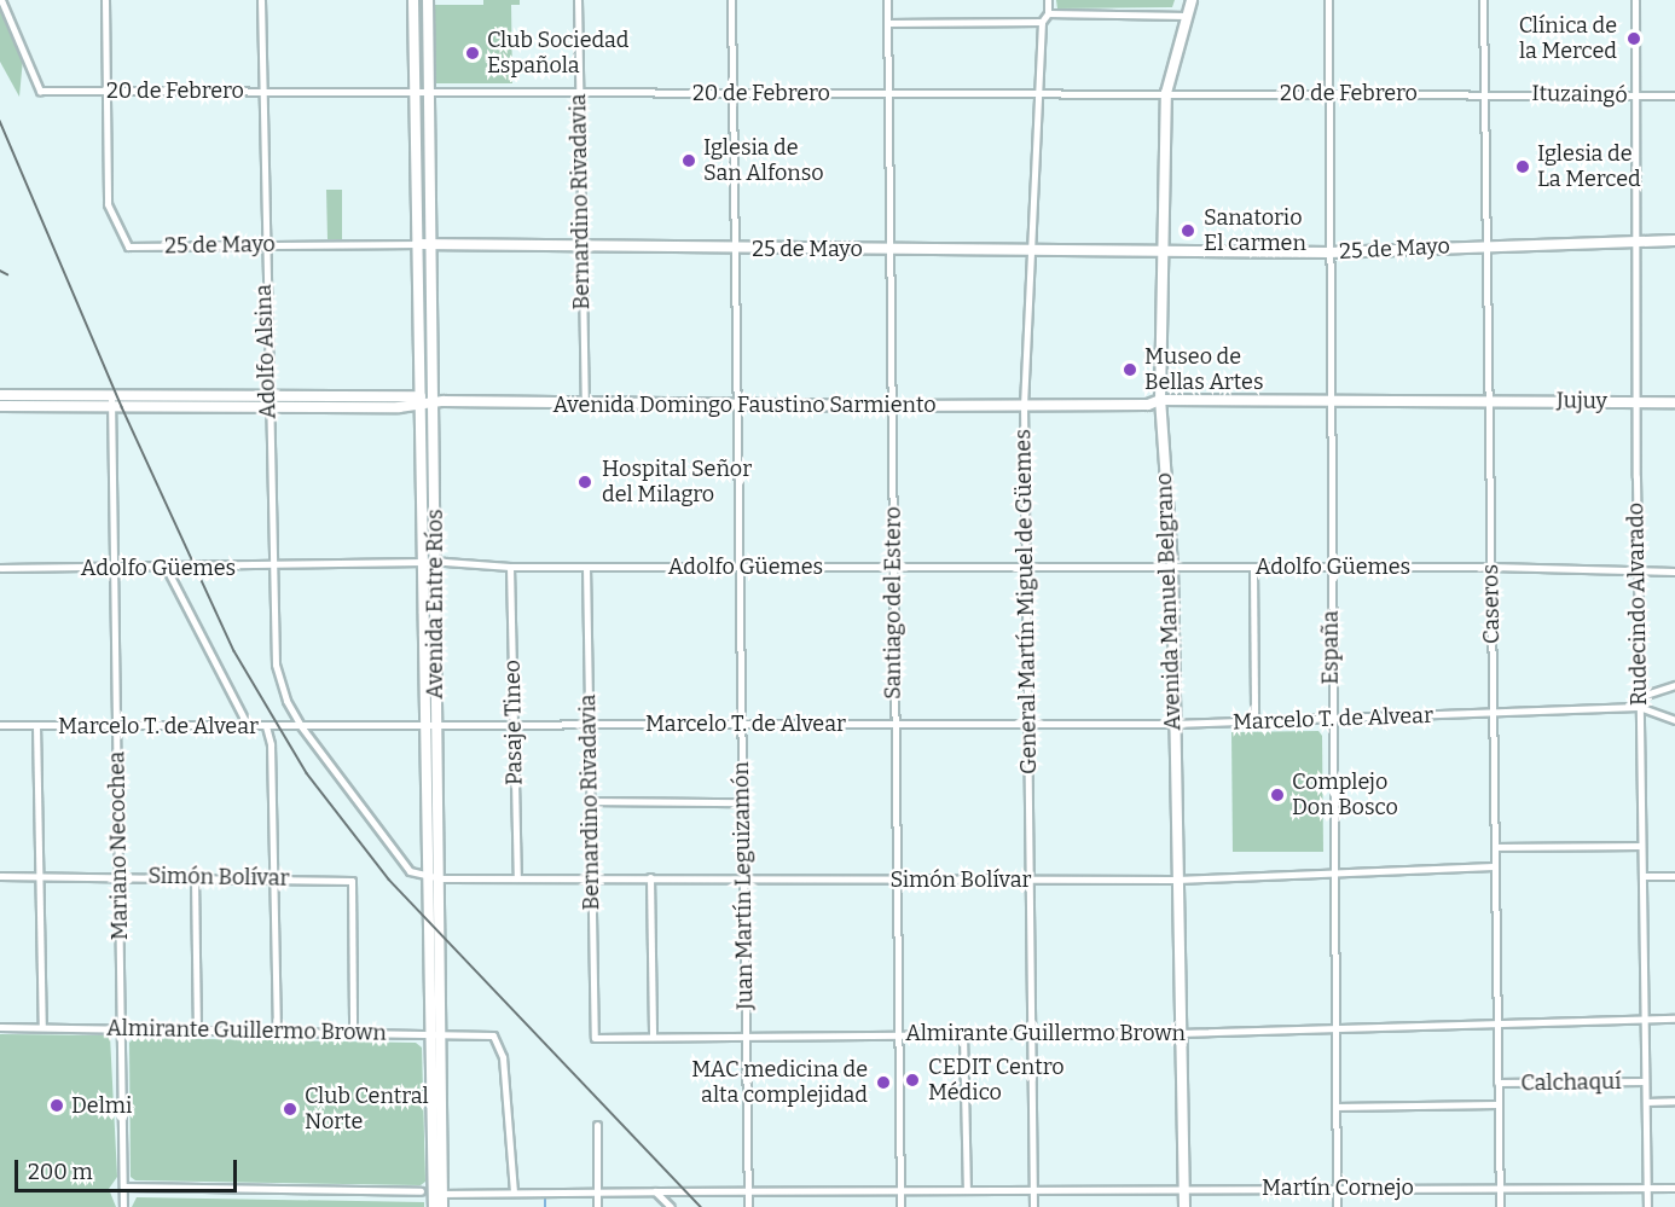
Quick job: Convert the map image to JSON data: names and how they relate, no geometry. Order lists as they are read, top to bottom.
{
  "streets": {
    "main road": [
      "25 de Mayo",
      "Jujuy",
      "Avenida Domingo Faustino Sarmiento",
      "Avenida Manuel Belgrano",
      "Avenida Entre Ríos"
    ],
    "street": [
      "20 de Febrero",
      "Ituzaingó",
      "Bernardino Rivadavia",
      "Adolfo Alsina",
      "Adolfo Güemes",
      "General Martín Miguel de Güemes",
      "Santiago del Estero",
      "Caseros",
      "Rudecindo Alvarado",
      "España",
      "Marcelo T. de Alvear",
      "Pasaje Tineo",
      "Mariano Necochea",
      "Simón Bolívar",
      "Juan Martín Leguizamón",
      "Almirante Guillermo Brown",
      "Calchaquí",
      "Martín Cornejo"
    ]
  },
  "crossings": [
    ["20 de Febrero", "Ituzaingó"],
    ["20 de Febrero", "Bernardino Rivadavia"],
    ["20 de Febrero", "25 de Mayo"],
    ["20 de Febrero", "Adolfo Alsina"],
    ["20 de Febrero", "General Martín Miguel de Güemes"],
    ["20 de Febrero", "Avenida Manuel Belgrano"],
    ["20 de Febrero", "Santiago del Estero"],
    ["20 de Febrero", "Avenida Entre Ríos"],
    ["20 de Febrero", "Caseros"],
    ["20 de Febrero", "España"],
    ["20 de Febrero", "Juan Martín Leguizamón"],
    ["Ituzaingó", "Caseros"],
    ["Ituzaingó", "Rudecindo Alvarado"],
    ["Bernardino Rivadavia", "25 de Mayo"],
    ["Bernardino Rivadavia", "Avenida Domingo Faustino Sarmiento"],
    ["Bernardino Rivadavia", "Adolfo Güemes"],
    ["Bernardino Rivadavia", "Marcelo T. de Alvear"],
    ["Bernardino Rivadavia", "Simón Bolívar"],
    ["Bernardino Rivadavia", "Almirante Guillermo Brown"],
    ["25 de Mayo", "Adolfo Alsina"],
    ["25 de Mayo", "General Martín Miguel de Güemes"],
    ["25 de Mayo", "Avenida Manuel Belgrano"],
    ["25 de Mayo", "Santiago del Estero"],
    ["25 de Mayo", "Avenida Entre Ríos"],
    ["25 de Mayo", "Caseros"],
    ["25 de Mayo", "Rudecindo Alvarado"],
    ["25 de Mayo", "España"],
    ["25 de Mayo", "Juan Martín Leguizamón"],
    ["Adolfo Alsina", "Avenida Domingo Faustino Sarmiento"],
    ["Adolfo Alsina", "Adolfo Güemes"],
    ["Adolfo Alsina", "Avenida Entre Ríos"],
    ["Adolfo Alsina", "Marcelo T. de Alvear"],
    ["Adolfo Alsina", "Simón Bolívar"],
    ["Jujuy", "Avenida Domingo Faustino Sarmiento"],
    ["Jujuy", "Caseros"],
    ["Jujuy", "Rudecindo Alvarado"],
    ["Avenida Domingo Faustino Sarmiento", "General Martín Miguel de Güemes"],
    ["Avenida Domingo Faustino Sarmiento", "Avenida Manuel Belgrano"],
    ["Avenida Domingo Faustino Sarmiento", "Santiago del Estero"],
    ["Avenida Domingo Faustino Sarmiento", "Avenida Entre Ríos"],
    ["Avenida Domingo Faustino Sarmiento", "Caseros"],
    ["Avenida Domingo Faustino Sarmiento", "España"],
    ["Avenida Domingo Faustino Sarmiento", "Mariano Necochea"],
    ["Avenida Domingo Faustino Sarmiento", "Juan Martín Leguizamón"],
    ["Adolfo Güemes", "General Martín Miguel de Güemes"],
    ["Adolfo Güemes", "Avenida Manuel Belgrano"],
    ["Adolfo Güemes", "Santiago del Estero"],
    ["Adolfo Güemes", "Avenida Entre Ríos"],
    ["Adolfo Güemes", "Caseros"],
    ["Adolfo Güemes", "Rudecindo Alvarado"],
    ["Adolfo Güemes", "España"],
    ["Adolfo Güemes", "Pasaje Tineo"],
    ["Adolfo Güemes", "Mariano Necochea"],
    ["Adolfo Güemes", "Juan Martín Leguizamón"],
    ["General Martín Miguel de Güemes", "Marcelo T. de Alvear"],
    ["General Martín Miguel de Güemes", "Simón Bolívar"],
    ["General Martín Miguel de Güemes", "Almirante Guillermo Brown"],
    ["General Martín Miguel de Güemes", "Martín Cornejo"],
    ["Avenida Manuel Belgrano", "Marcelo T. de Alvear"],
    ["Avenida Manuel Belgrano", "Simón Bolívar"],
    ["Avenida Manuel Belgrano", "Almirante Guillermo Brown"],
    ["Avenida Manuel Belgrano", "Martín Cornejo"],
    ["Santiago del Estero", "Marcelo T. de Alvear"],
    ["Santiago del Estero", "Simón Bolívar"],
    ["Santiago del Estero", "Almirante Guillermo Brown"],
    ["Santiago del Estero", "Martín Cornejo"],
    ["Avenida Entre Ríos", "Marcelo T. de Alvear"],
    ["Avenida Entre Ríos", "Simón Bolívar"],
    ["Avenida Entre Ríos", "Almirante Guillermo Brown"],
    ["Avenida Entre Ríos", "Martín Cornejo"],
    ["Caseros", "Marcelo T. de Alvear"],
    ["Caseros", "Simón Bolívar"],
    ["Caseros", "Almirante Guillermo Brown"],
    ["Caseros", "Calchaquí"],
    ["Caseros", "Martín Cornejo"],
    ["Rudecindo Alvarado", "Marcelo T. de Alvear"],
    ["Rudecindo Alvarado", "Almirante Guillermo Brown"],
    ["Rudecindo Alvarado", "Calchaquí"],
    ["Rudecindo Alvarado", "Martín Cornejo"],
    ["España", "Marcelo T. de Alvear"],
    ["España", "Simón Bolívar"],
    ["España", "Almirante Guillermo Brown"],
    ["España", "Martín Cornejo"],
    ["Marcelo T. de Alvear", "Pasaje Tineo"],
    ["Marcelo T. de Alvear", "Mariano Necochea"],
    ["Marcelo T. de Alvear", "Juan Martín Leguizamón"],
    ["Pasaje Tineo", "Simón Bolívar"],
    ["Mariano Necochea", "Simón Bolívar"],
    ["Mariano Necochea", "Almirante Guillermo Brown"],
    ["Simón Bolívar", "Juan Martín Leguizamón"],
    ["Simón Bolívar", "Almirante Guillermo Brown"],
    ["Juan Martín Leguizamón", "Almirante Guillermo Brown"],
    ["Juan Martín Leguizamón", "Martín Cornejo"],
    ["Almirante Guillermo Brown", "Martín Cornejo"]
  ],
  "places": [
    "Clínica de la Merced",
    "Club Sociedad Española",
    "Iglesia de San Alfonso",
    "Iglesia de La Merced",
    "Sanatorio El carmen",
    "Museo de Bellas Artes",
    "Hospital Señor del Milagro",
    "Complejo Don Bosco",
    "CEDIT Centro Médico",
    "MAC medicina de alta complejidad",
    "Delmi",
    "Club Central Norte"
  ],
  "scale_bar": "200 m"
}
